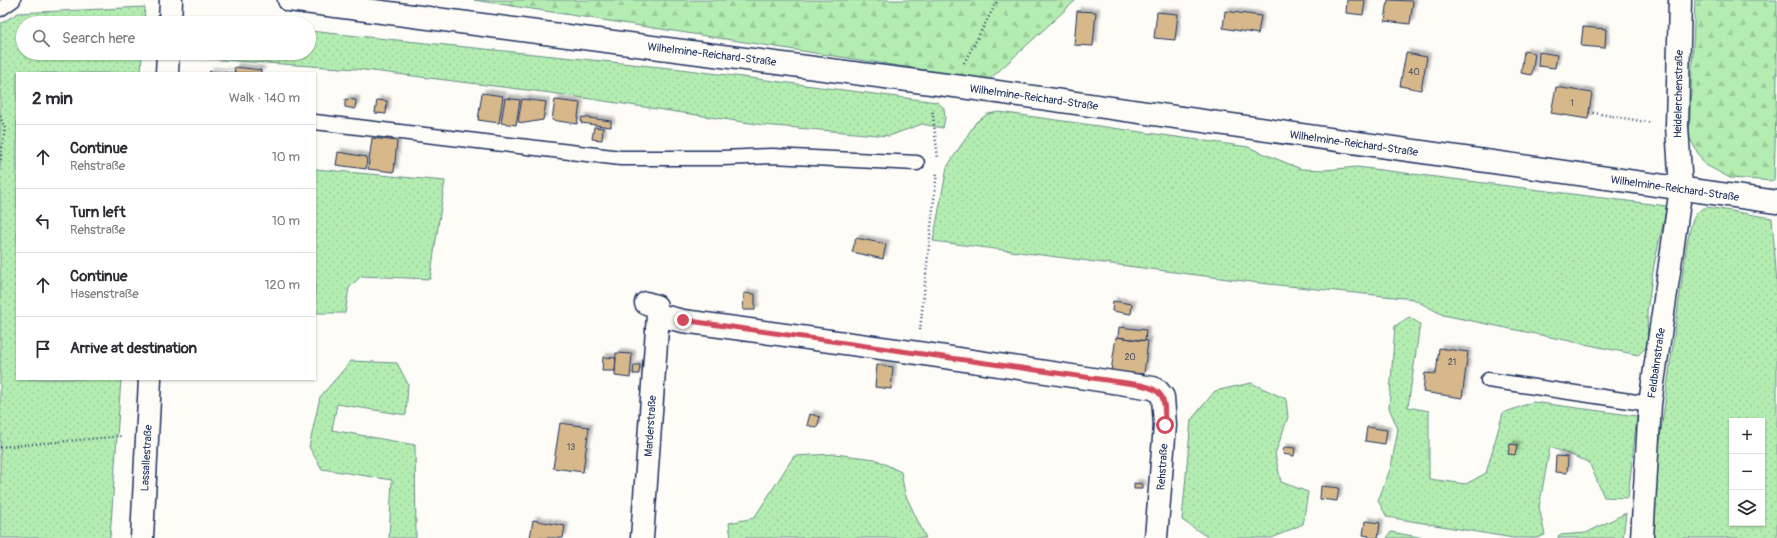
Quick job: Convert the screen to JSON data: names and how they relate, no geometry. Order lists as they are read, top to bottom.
{
  "streets": {
    "street": [
      "Wilhelmine-Reichard-Straße",
      "Heidelerchenstraße",
      "Feldbahnstraße",
      "Marderstraße",
      "Lassallestraße",
      "Rehstraße"
    ]
  },
  "crossings": [
    ["Wilhelmine-Reichard-Straße", "Heidelerchenstraße"],
    ["Wilhelmine-Reichard-Straße", "Feldbahnstraße"],
    ["Heidelerchenstraße", "Feldbahnstraße"],
    ["Marderstraße", "Rehstraße"]
  ],
  "house_numbers": [
    "40",
    "1",
    "20",
    "21",
    "13"
  ],
  "page": {
    "search": "Search here",
    "heading": ["2 min", "Walk · 140 m"],
    "list": [
      ["Continue", "Rehstraße", "10 m"],
      ["Turn left", "Rehstraße", "10 m"],
      ["Continue", "Hasenstraße", "120 m"],
      "Arrive at destination"
    ],
    "map_buttons": ["+", "−"]
  }
}
